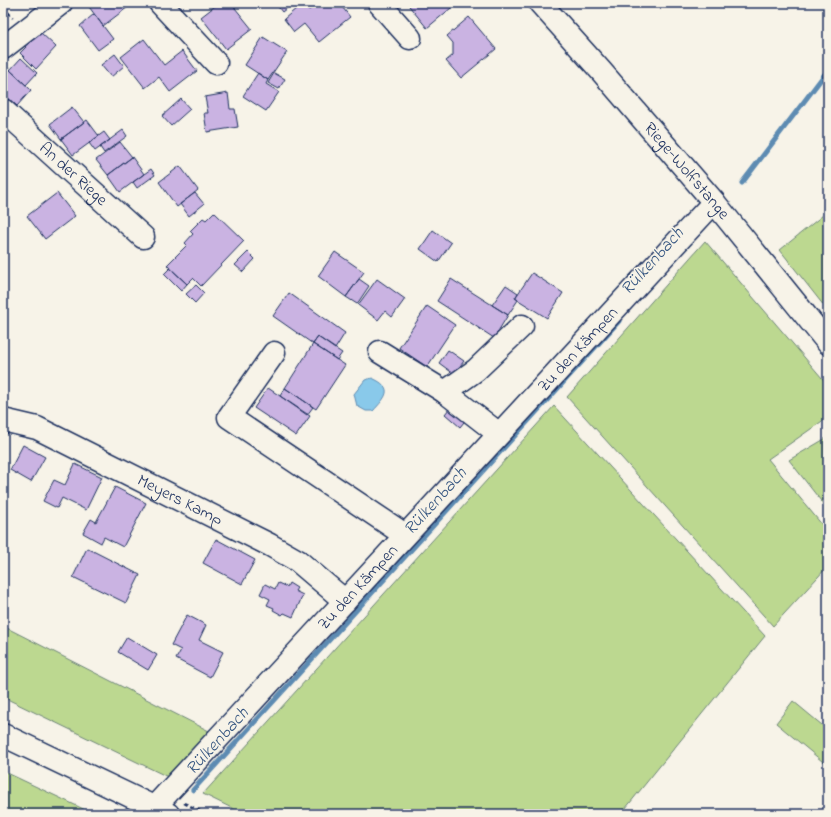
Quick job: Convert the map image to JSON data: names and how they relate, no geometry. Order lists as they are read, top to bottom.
{
  "streets": {
    "street": [
      "Riege-Wolfstange",
      "An der Riege",
      "Zu den Kämpen",
      "Meyers Kamp"
    ]
  },
  "crossings": [
    ["Riege-Wolfstange", "Zu den Kämpen"],
    ["Zu den Kämpen", "Meyers Kamp"]
  ],
  "water": ["Rülkenbach"]
}
